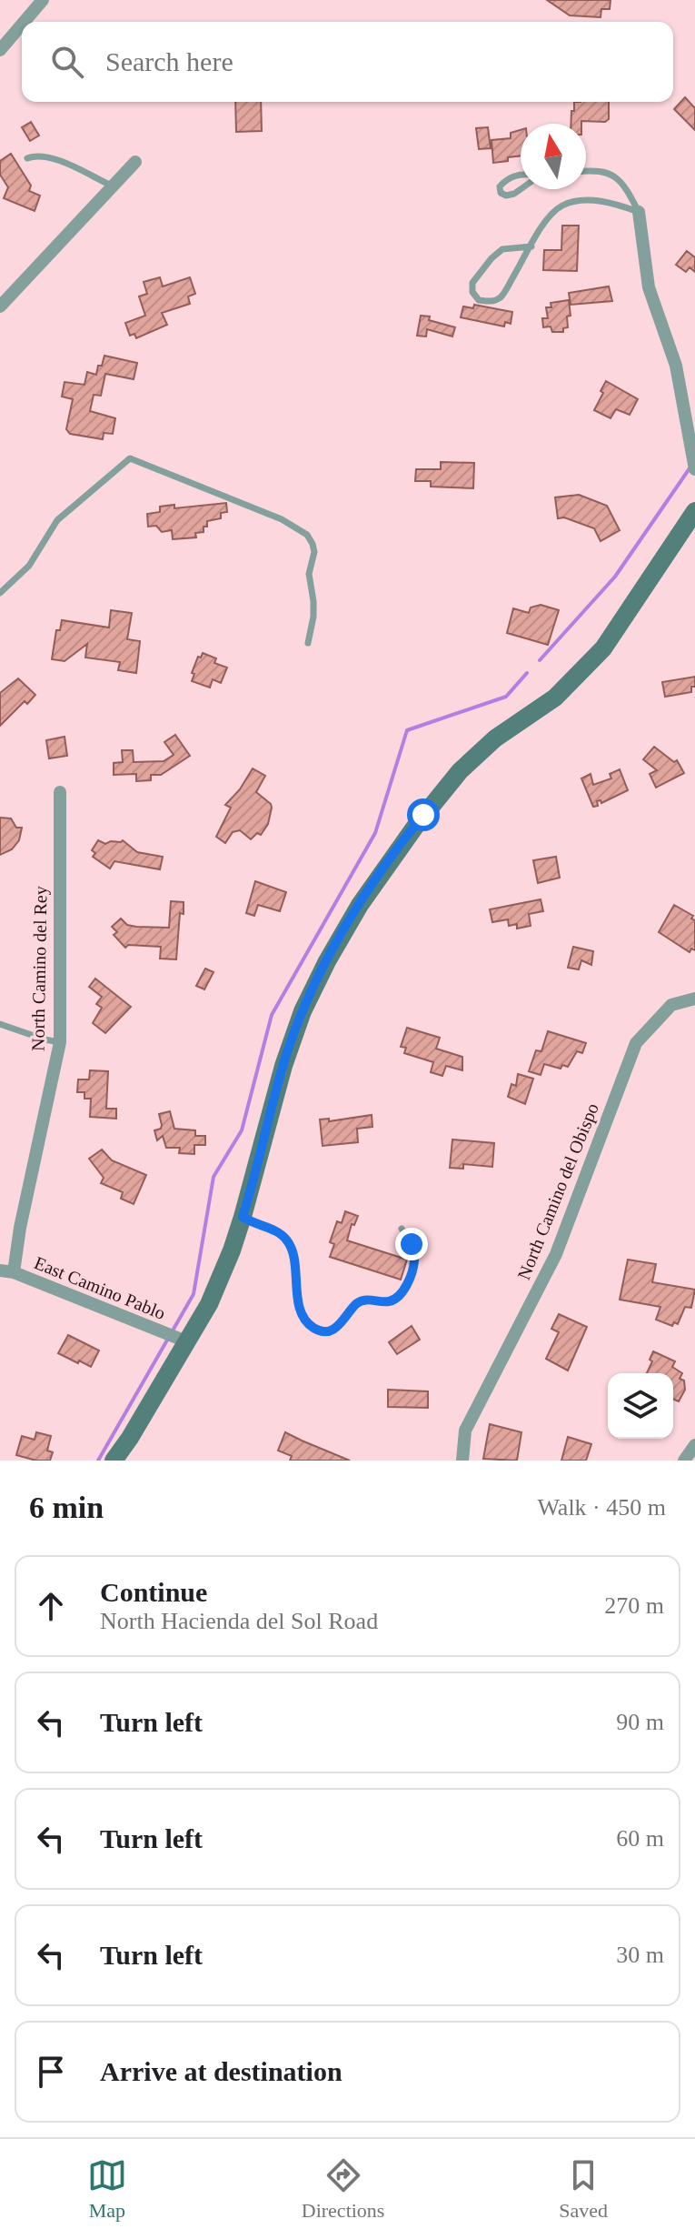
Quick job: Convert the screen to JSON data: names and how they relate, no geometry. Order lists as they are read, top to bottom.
{
  "streets": {
    "street": ["North Camino del Rey", "North Camino del Obispo", "East Camino Pablo"]
  },
  "crossings": [
    ["North Camino del Rey", "East Camino Pablo"]
  ],
  "north": "top",
  "page": {
    "search": "Search here",
    "heading": ["6 min", "Walk · 450 m"],
    "list": [
      ["Continue", "North Hacienda del Sol Road", "270 m"],
      ["Turn left", "90 m"],
      ["Turn left", "60 m"],
      ["Turn left", "30 m"],
      "Arrive at destination"
    ],
    "nav": ["Map", "Directions", "Saved"]
  }
}
